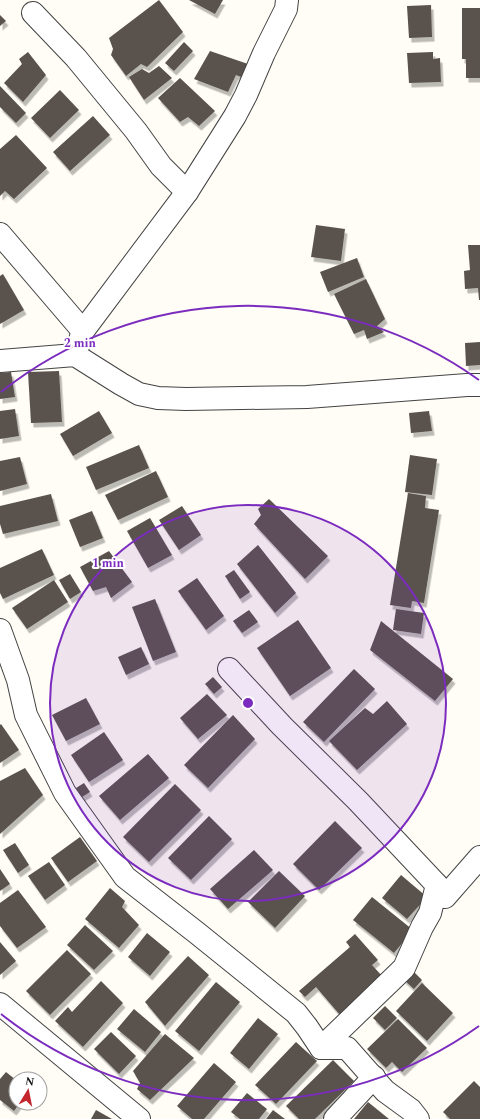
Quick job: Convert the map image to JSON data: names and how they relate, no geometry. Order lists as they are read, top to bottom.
{
  "north": "top",
  "rings": ["2 min", "1 min"]
}
